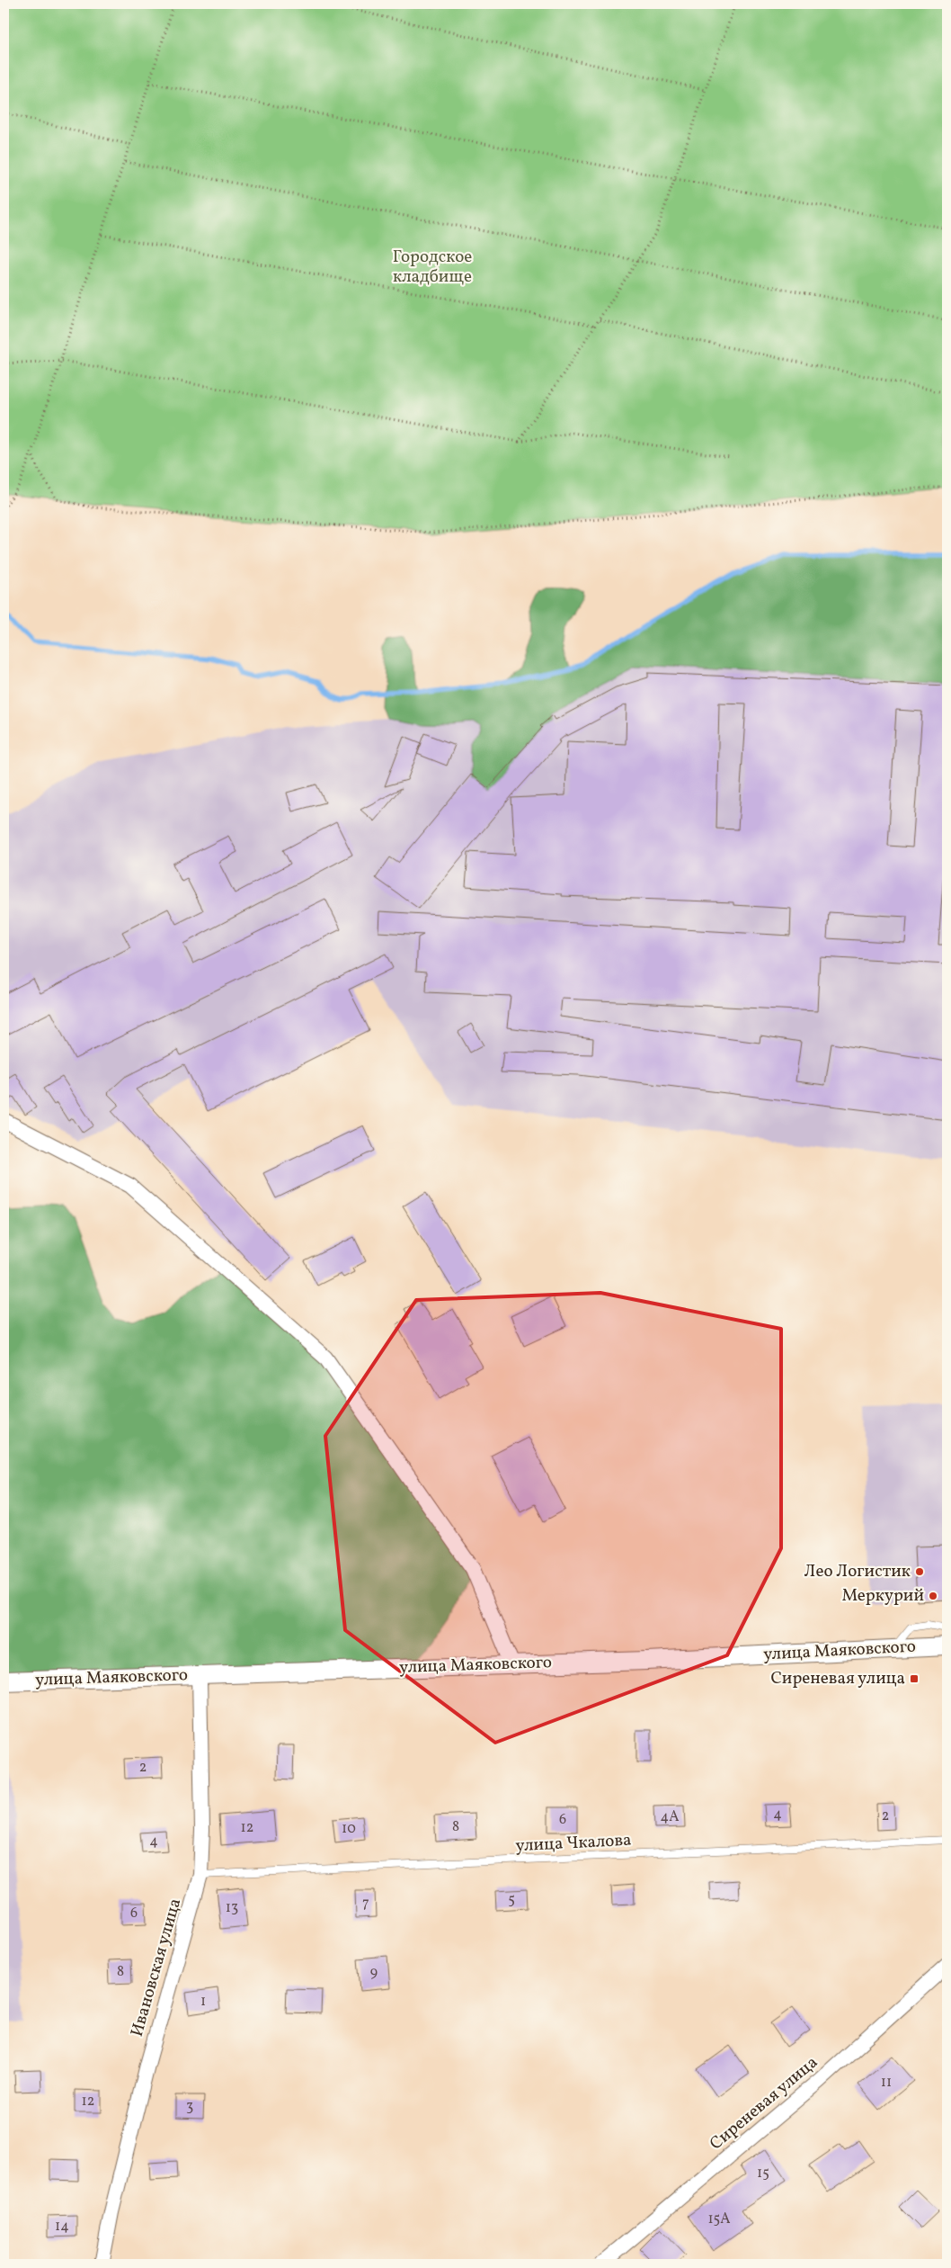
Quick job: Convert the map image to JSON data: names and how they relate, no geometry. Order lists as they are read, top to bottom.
{
  "streets": {
    "street": ["улица Маяковского", "Ивановская улица", "Сиреневая улица"],
    "lane": ["улица Чкалова"]
  },
  "crossings": [
    ["улица Маяковского", "Ивановская улица"],
    ["улица Чкалова", "Ивановская улица"]
  ],
  "parks": ["Городское кладбище"],
  "places": {
    "other": ["Лео Логистик", "Меркурий"],
    "transit": ["Сиреневая улица"]
  },
  "house_numbers": [
    "2",
    "4",
    "2",
    "4А",
    "6",
    "8",
    "12",
    "10",
    "4",
    "5",
    "7",
    "13",
    "6",
    "8",
    "9",
    "1",
    "11",
    "12",
    "3",
    "15",
    "15А",
    "14"
  ]
}
